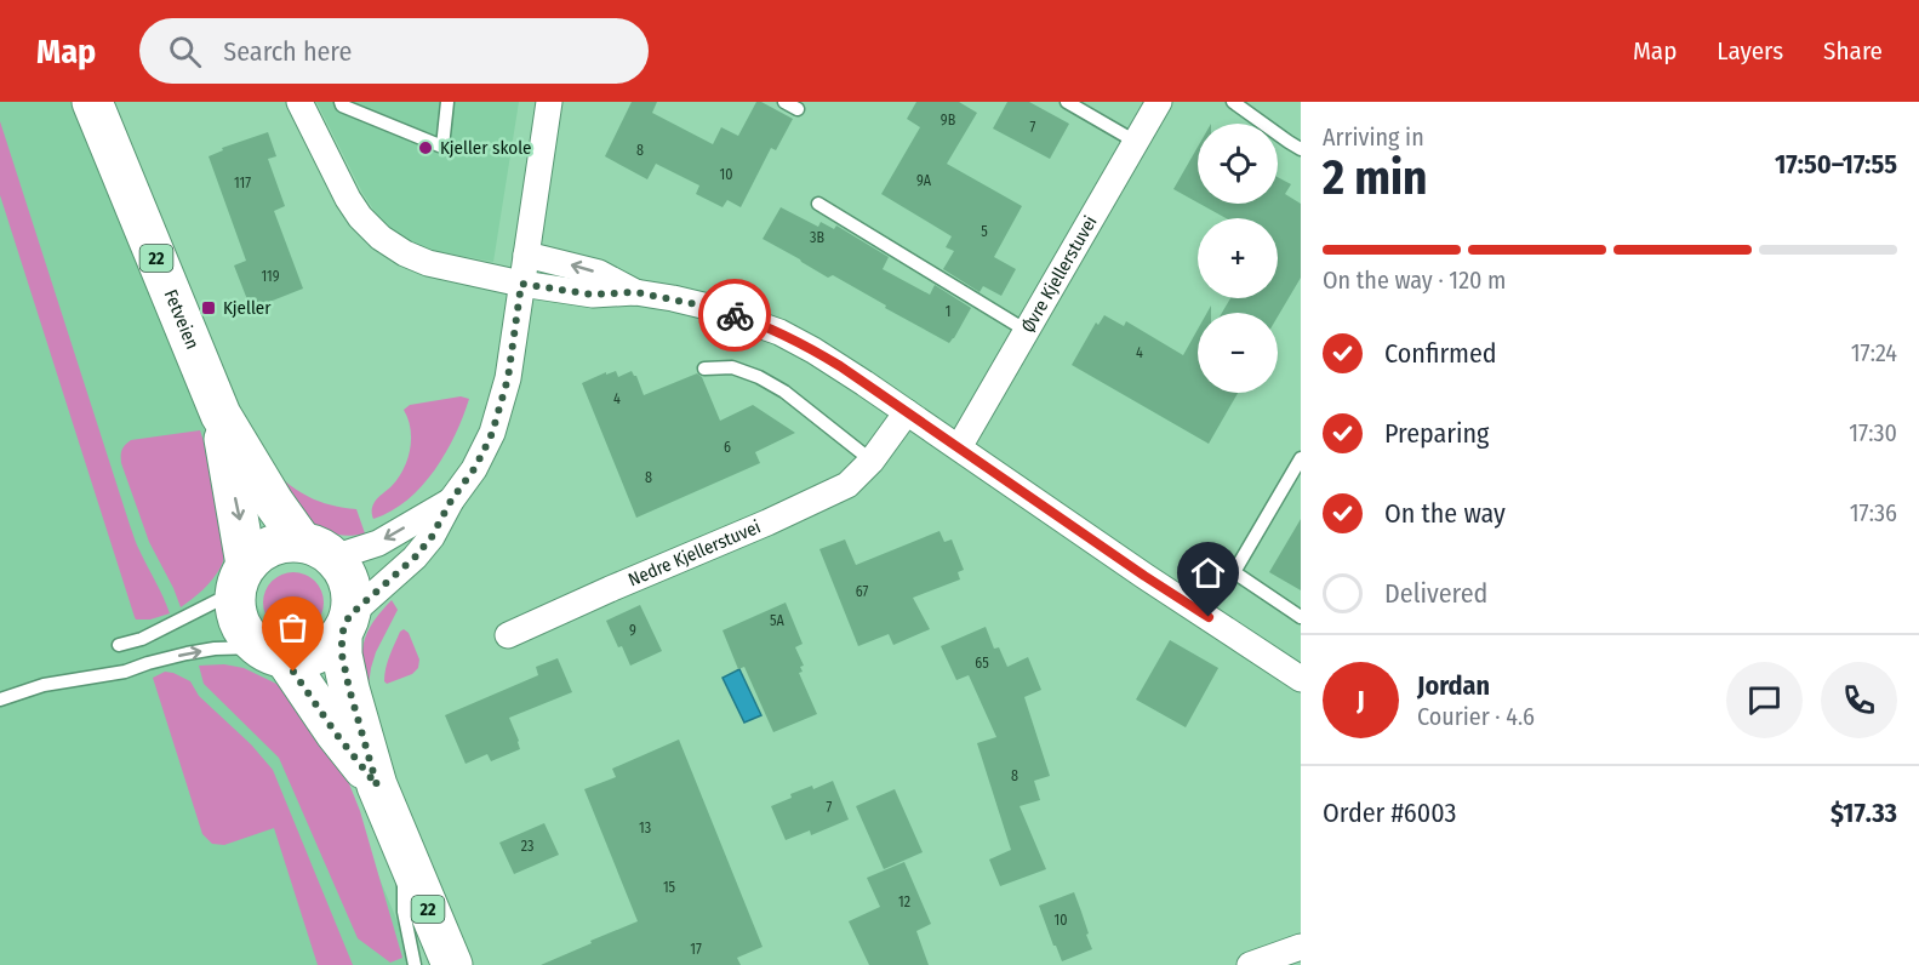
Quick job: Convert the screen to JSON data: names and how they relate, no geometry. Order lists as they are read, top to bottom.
{
  "streets": {
    "highway": ["22", "Fetveien"],
    "street": ["Øvre Kjellerstuvei", "Nedre Kjellerstuvei"]
  },
  "crossings": [
    ["22", "Fetveien"]
  ],
  "places": {
    "other": ["Kjeller skole"],
    "transit": ["Kjeller"]
  },
  "house_numbers": [
    "9B",
    "7",
    "8",
    "10",
    "9A",
    "117",
    "5",
    "3B",
    "119",
    "1",
    "4",
    "4",
    "6",
    "8",
    "67",
    "5A",
    "9",
    "65",
    "8",
    "7",
    "13",
    "23",
    "15",
    "12",
    "10",
    "17"
  ],
  "page": {
    "header": "Map",
    "search": "Search here",
    "nav": ["Map", "Layers", "Share"],
    "heading": ["2 min", "Arriving in", "17:50–17:55"],
    "panel": [
      "Jordan",
      "Courier · 4.6",
      "Order #6003",
      "$17.33"
    ],
    "map_buttons": ["+", "−"],
    "bar": "On the way · 120 m",
    "list": [
      ["Confirmed", "17:24"],
      ["Preparing", "17:30"],
      ["On the way", "17:36"],
      "Delivered"
    ],
    "round": "J"
  }
}
